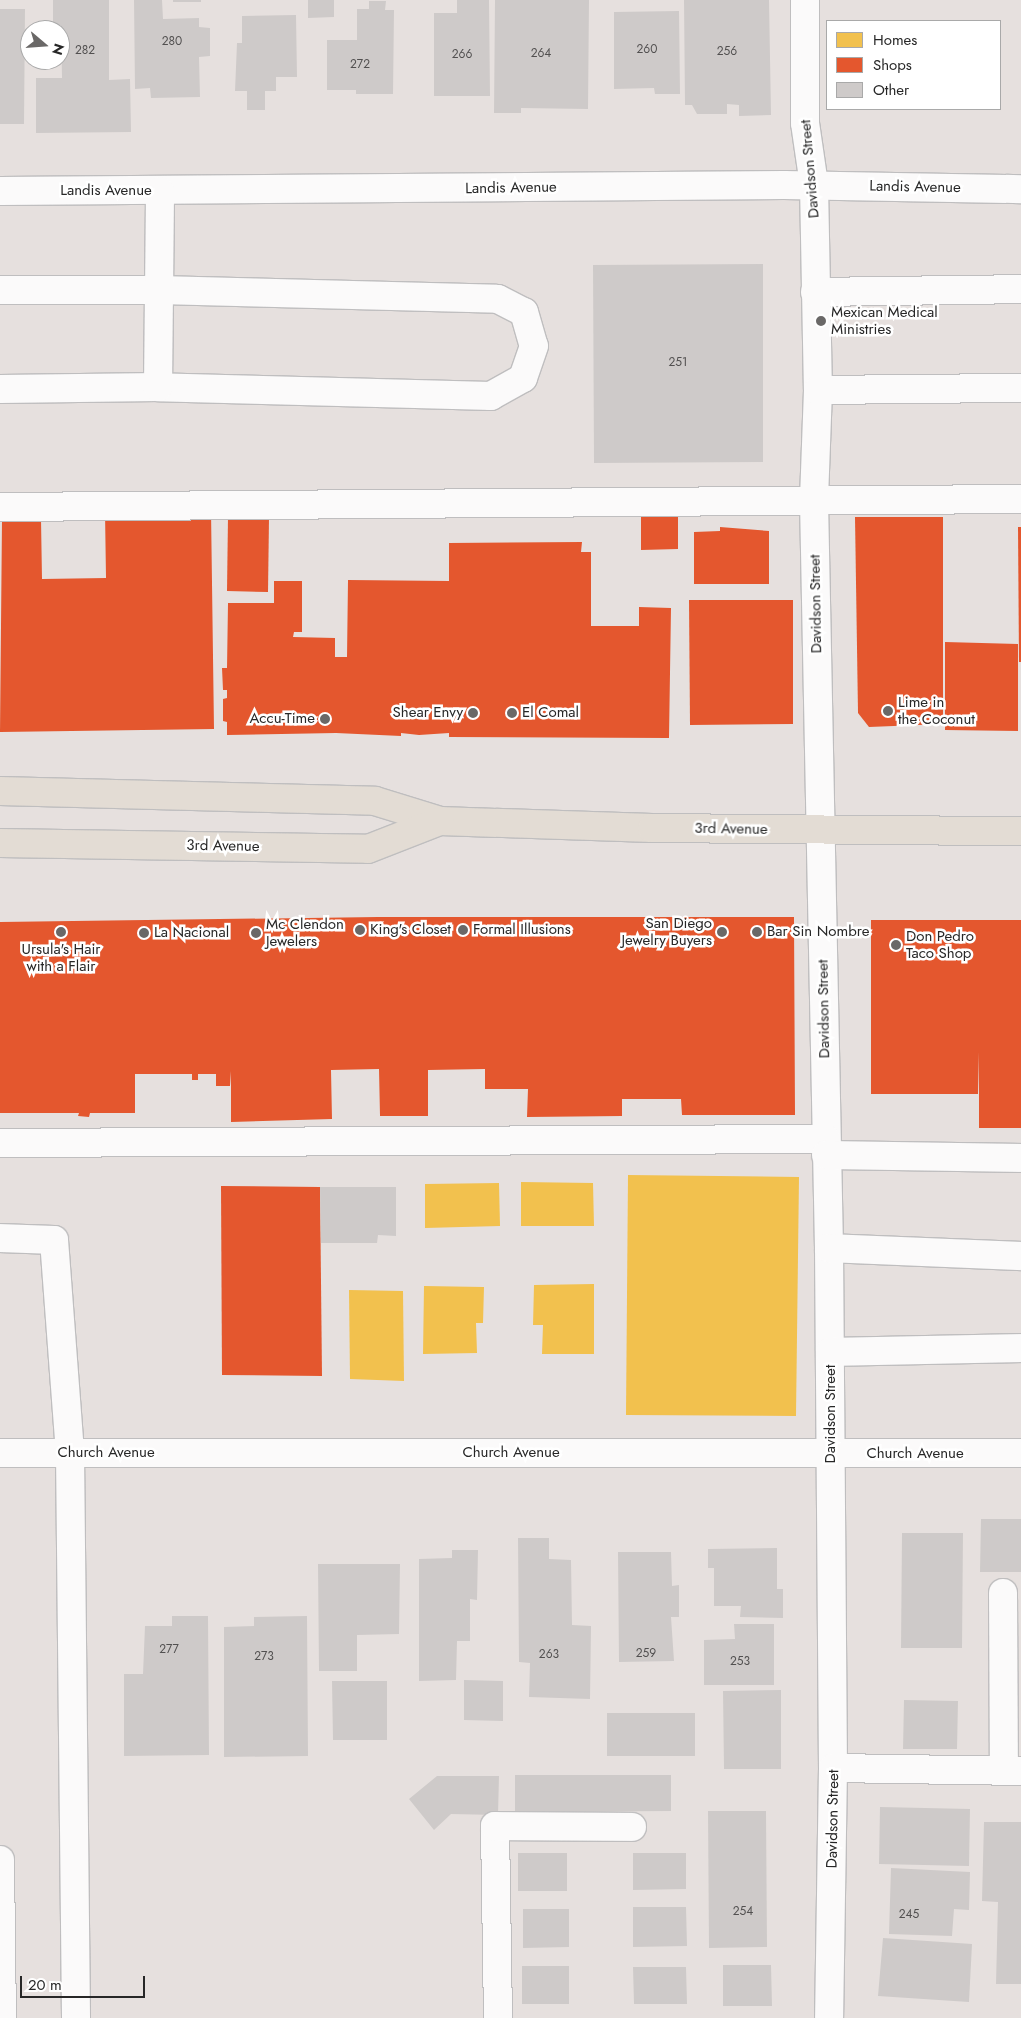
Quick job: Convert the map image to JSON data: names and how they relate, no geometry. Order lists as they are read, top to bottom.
{
  "streets": {
    "main road": ["3rd Avenue"],
    "street": ["Davidson Street", "Landis Avenue", "Church Avenue"]
  },
  "crossings": [
    ["Davidson Street", "Landis Avenue"],
    ["Davidson Street", "3rd Avenue"],
    ["Davidson Street", "Church Avenue"]
  ],
  "places": [
    "Mexican Medical Ministries",
    "Lime in the Coconut",
    "Shear Envy",
    "El Comal",
    "Accu-Time",
    "King's Closet",
    "Formal Illusions",
    "Ursula's Hair with a Flair",
    "San Diego Jewelry Buyers",
    "Bar Sin Nombre",
    "La Nacional",
    "Mc Clendon Jewelers",
    "Don Pedro Taco Shop"
  ],
  "house_numbers": [
    "280",
    "260",
    "282",
    "256",
    "264",
    "266",
    "272",
    "251",
    "277",
    "259",
    "263",
    "273",
    "253",
    "254",
    "245"
  ],
  "legend": ["Homes", "Shops", "Other"],
  "scale_bar": "20 m",
  "north": "right"
}
